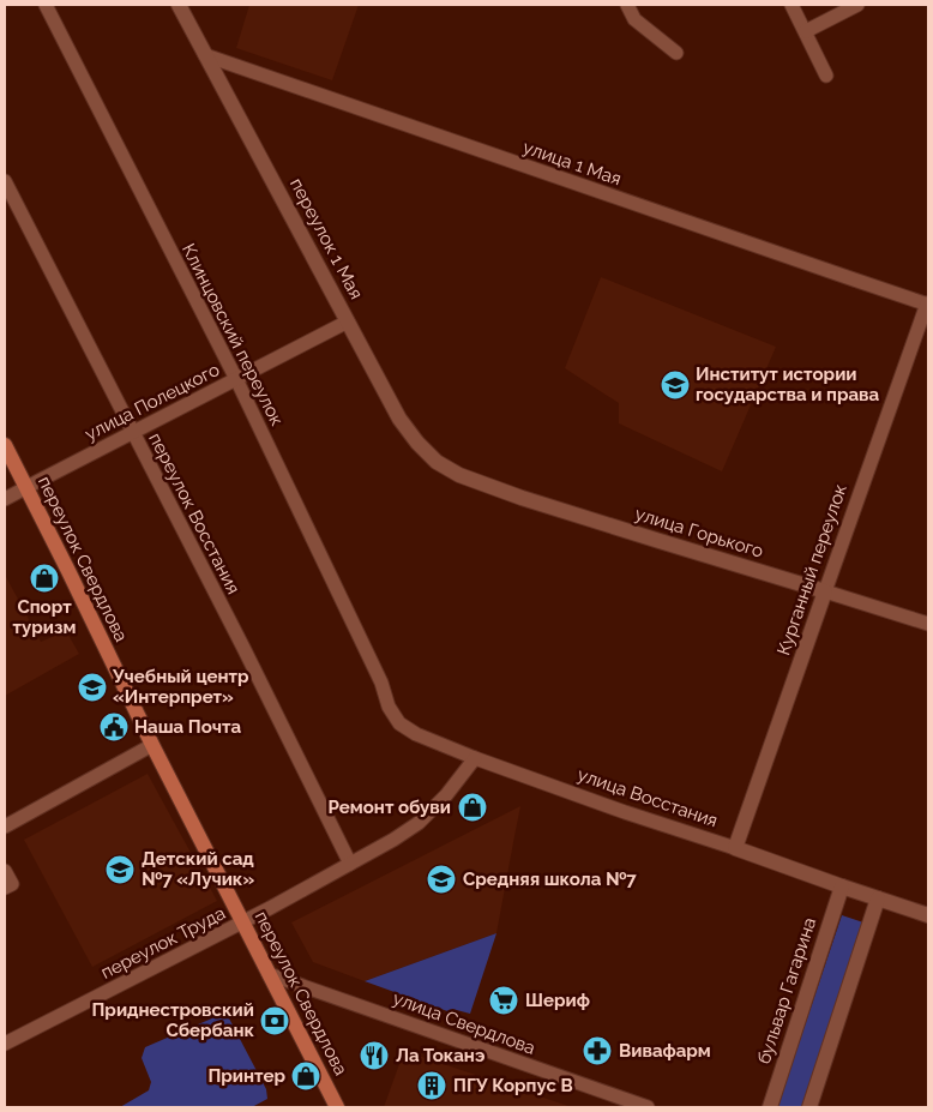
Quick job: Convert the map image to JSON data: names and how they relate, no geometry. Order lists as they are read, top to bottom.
{
  "streets": {
    "main road": ["переулок Свердлова"],
    "street": [
      "улица 1 Мая",
      "переулок 1 Мая",
      "Клинцовский переулок",
      "улица Полецкого",
      "переулок Восстания",
      "улица Горького",
      "Курганный переулок",
      "улица Восстания",
      "переулок Труда",
      "бульвар Гагарина",
      "улица Свердлова"
    ]
  },
  "crossings": [
    ["улица 1 Мая", "переулок 1 Мая"],
    ["улица 1 Мая", "Курганный переулок"],
    ["переулок 1 Мая", "улица Полецкого"],
    ["переулок 1 Мая", "улица Горького"],
    ["Клинцовский переулок", "улица Полецкого"],
    ["Клинцовский переулок", "улица Восстания"],
    ["улица Полецкого", "переулок Восстания"],
    ["улица Полецкого", "переулок Свердлова"],
    ["переулок Восстания", "переулок Труда"],
    ["улица Горького", "Курганный переулок"],
    ["переулок Свердлова", "переулок Труда"],
    ["переулок Свердлова", "улица Свердлова"],
    ["Курганный переулок", "улица Восстания"],
    ["улица Восстания", "переулок Труда"],
    ["улица Восстания", "бульвар Гагарина"]
  ],
  "places": {
    "school or university": [
      "Институт истории государства и права",
      "Учебный центр «Интерпрет»",
      "Детский сад №7 «Лучик»",
      "Средняя школа №7"
    ],
    "shop": ["Спорт туризм", "Ремонт обуви", "Принтер"],
    "public building": ["Наша Почта"],
    "supermarket": ["Шериф"],
    "bank": ["Приднестровский Сбербанк"],
    "pharmacy": ["Вивафарм"],
    "restaurant": ["Ла Токанэ"],
    "building": ["ПГУ Корпус В"]
  }
}
